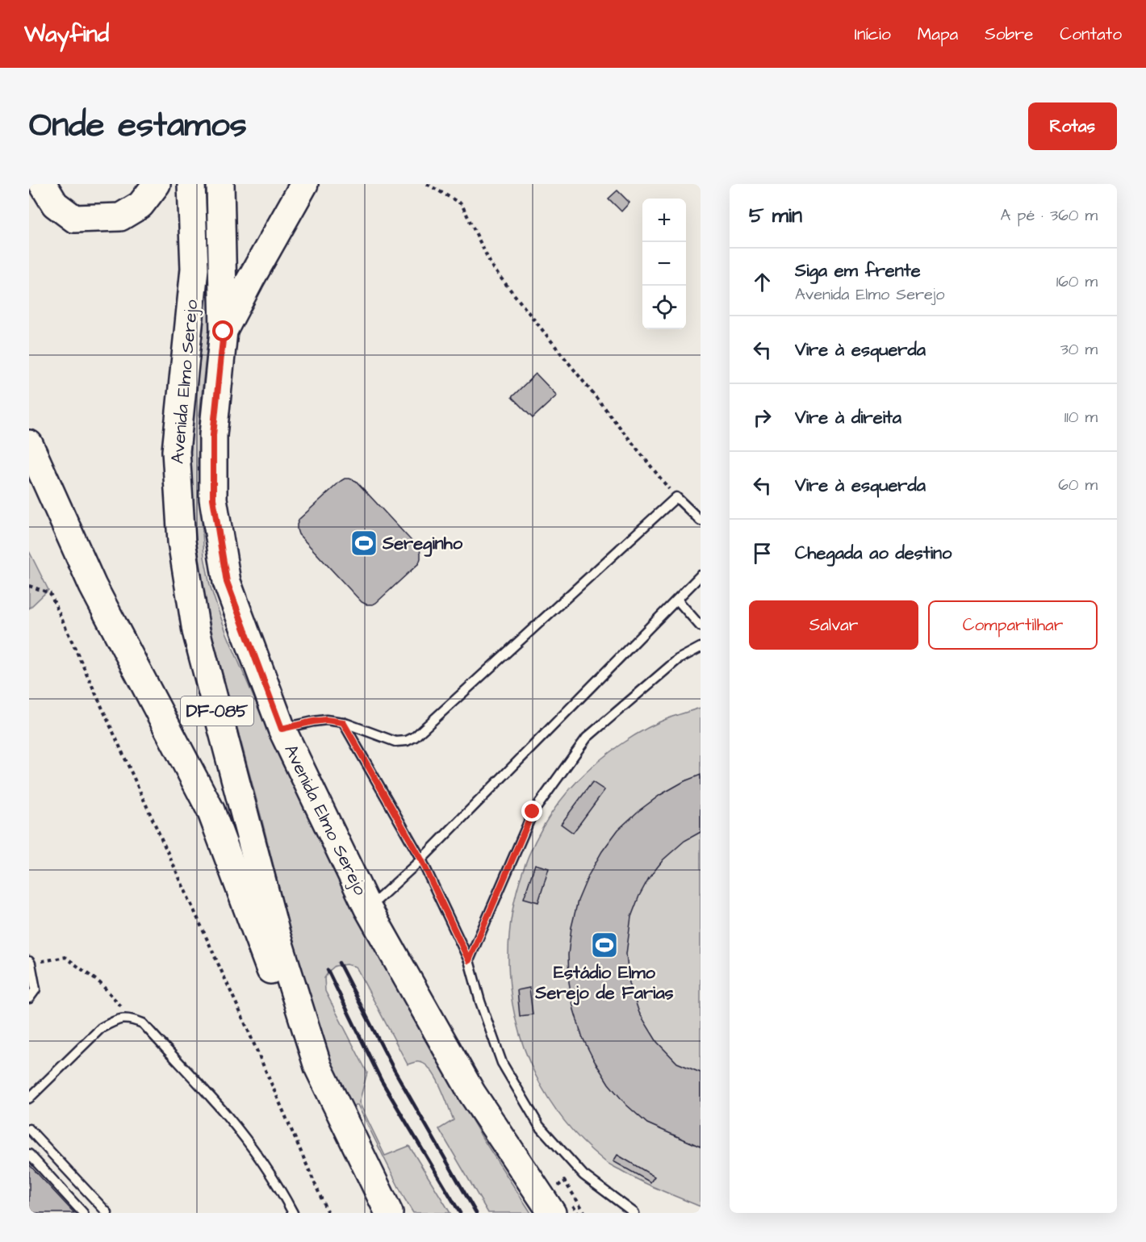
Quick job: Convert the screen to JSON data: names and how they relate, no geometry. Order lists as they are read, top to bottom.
{
  "streets": {
    "main road": ["Avenida Elmo Serejo", "DF-085"]
  },
  "places": {
    "sports": ["Sereginho", "Estádio Elmo Serejo de Farias"]
  },
  "page": {
    "header": "Wayfind",
    "nav": [
      "Início",
      "Mapa",
      "Sobre",
      "Contato"
    ],
    "title": "Onde estamos",
    "buttons": [
      "Rotas",
      ["Salvar", "Compartilhar"]
    ],
    "heading": ["5 min", "A pé · 360 m"],
    "map_buttons": ["+", "−"],
    "list": [
      ["Siga em frente", "Avenida Elmo Serejo", "160 m"],
      ["Vire à esquerda", "30 m"],
      ["Vire à direita", "110 m"],
      ["Vire à esquerda", "60 m"],
      "Chegada ao destino"
    ]
  }
}
